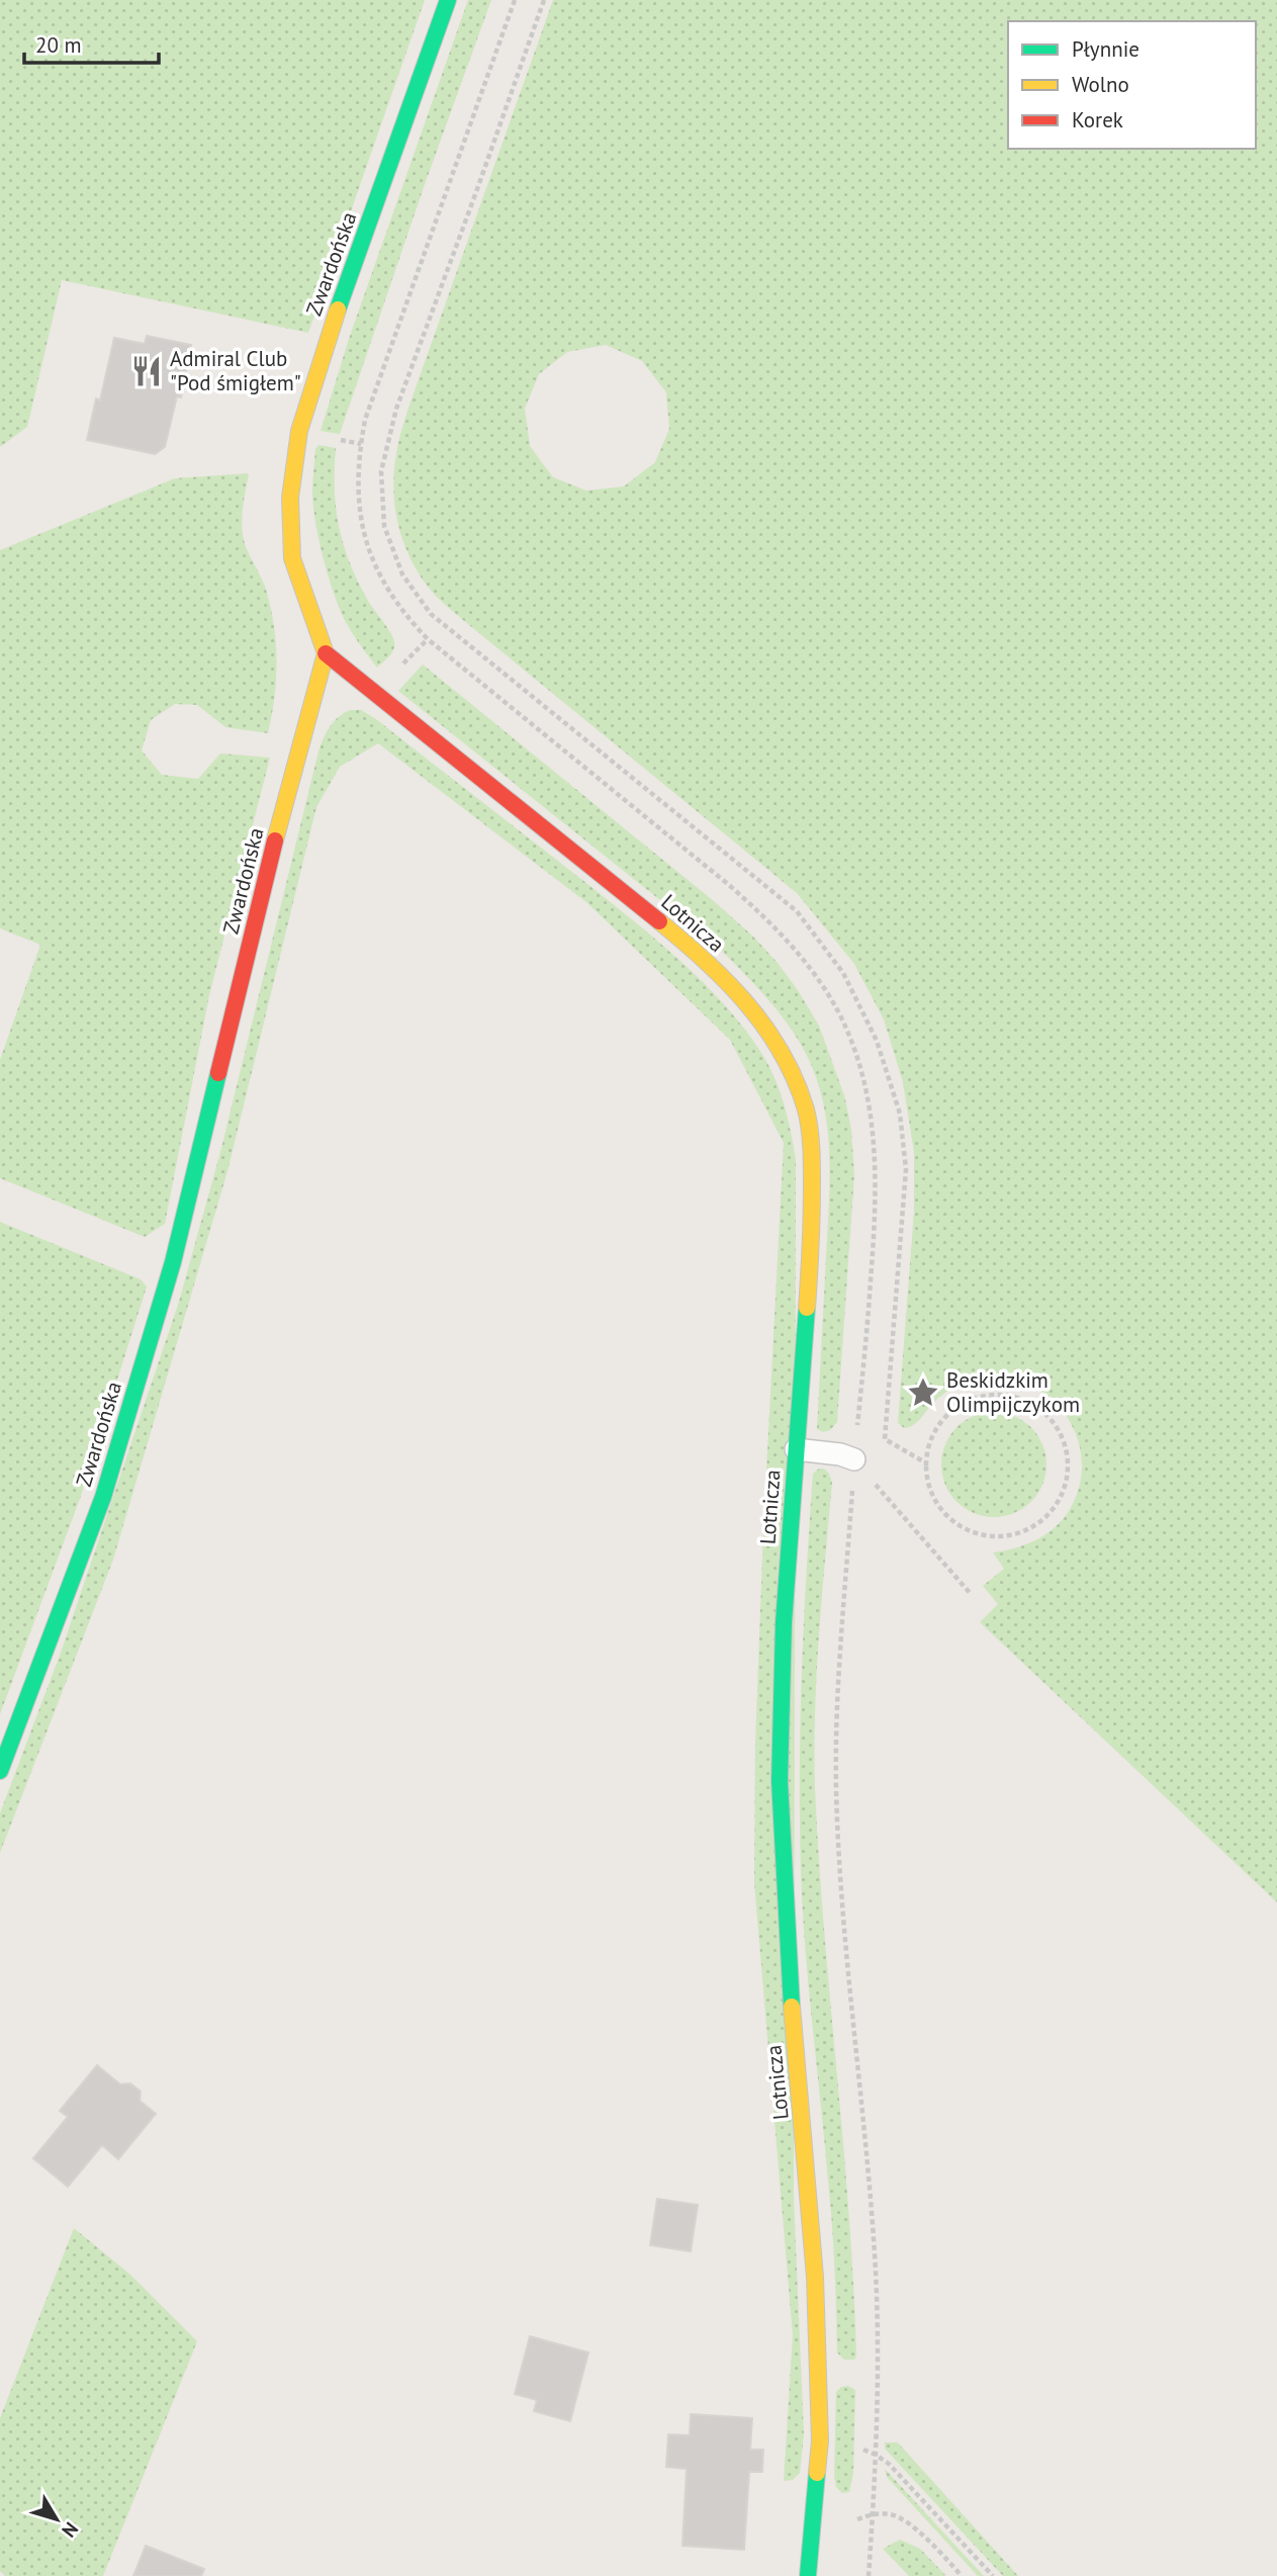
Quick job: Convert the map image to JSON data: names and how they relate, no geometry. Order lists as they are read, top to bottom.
{
  "streets": {
    "street": ["Zwardońska", "Lotnicza"]
  },
  "crossings": [
    ["Zwardońska", "Lotnicza"]
  ],
  "places": {
    "restaurant": ["Admiral Club \"Pod śmigłem\""],
    "place": ["Beskidzkim Olimpijczykom"]
  },
  "legend": ["Płynnie", "Wolno", "Korek"],
  "scale_bar": "20 m",
  "north": "bottom right"
}
